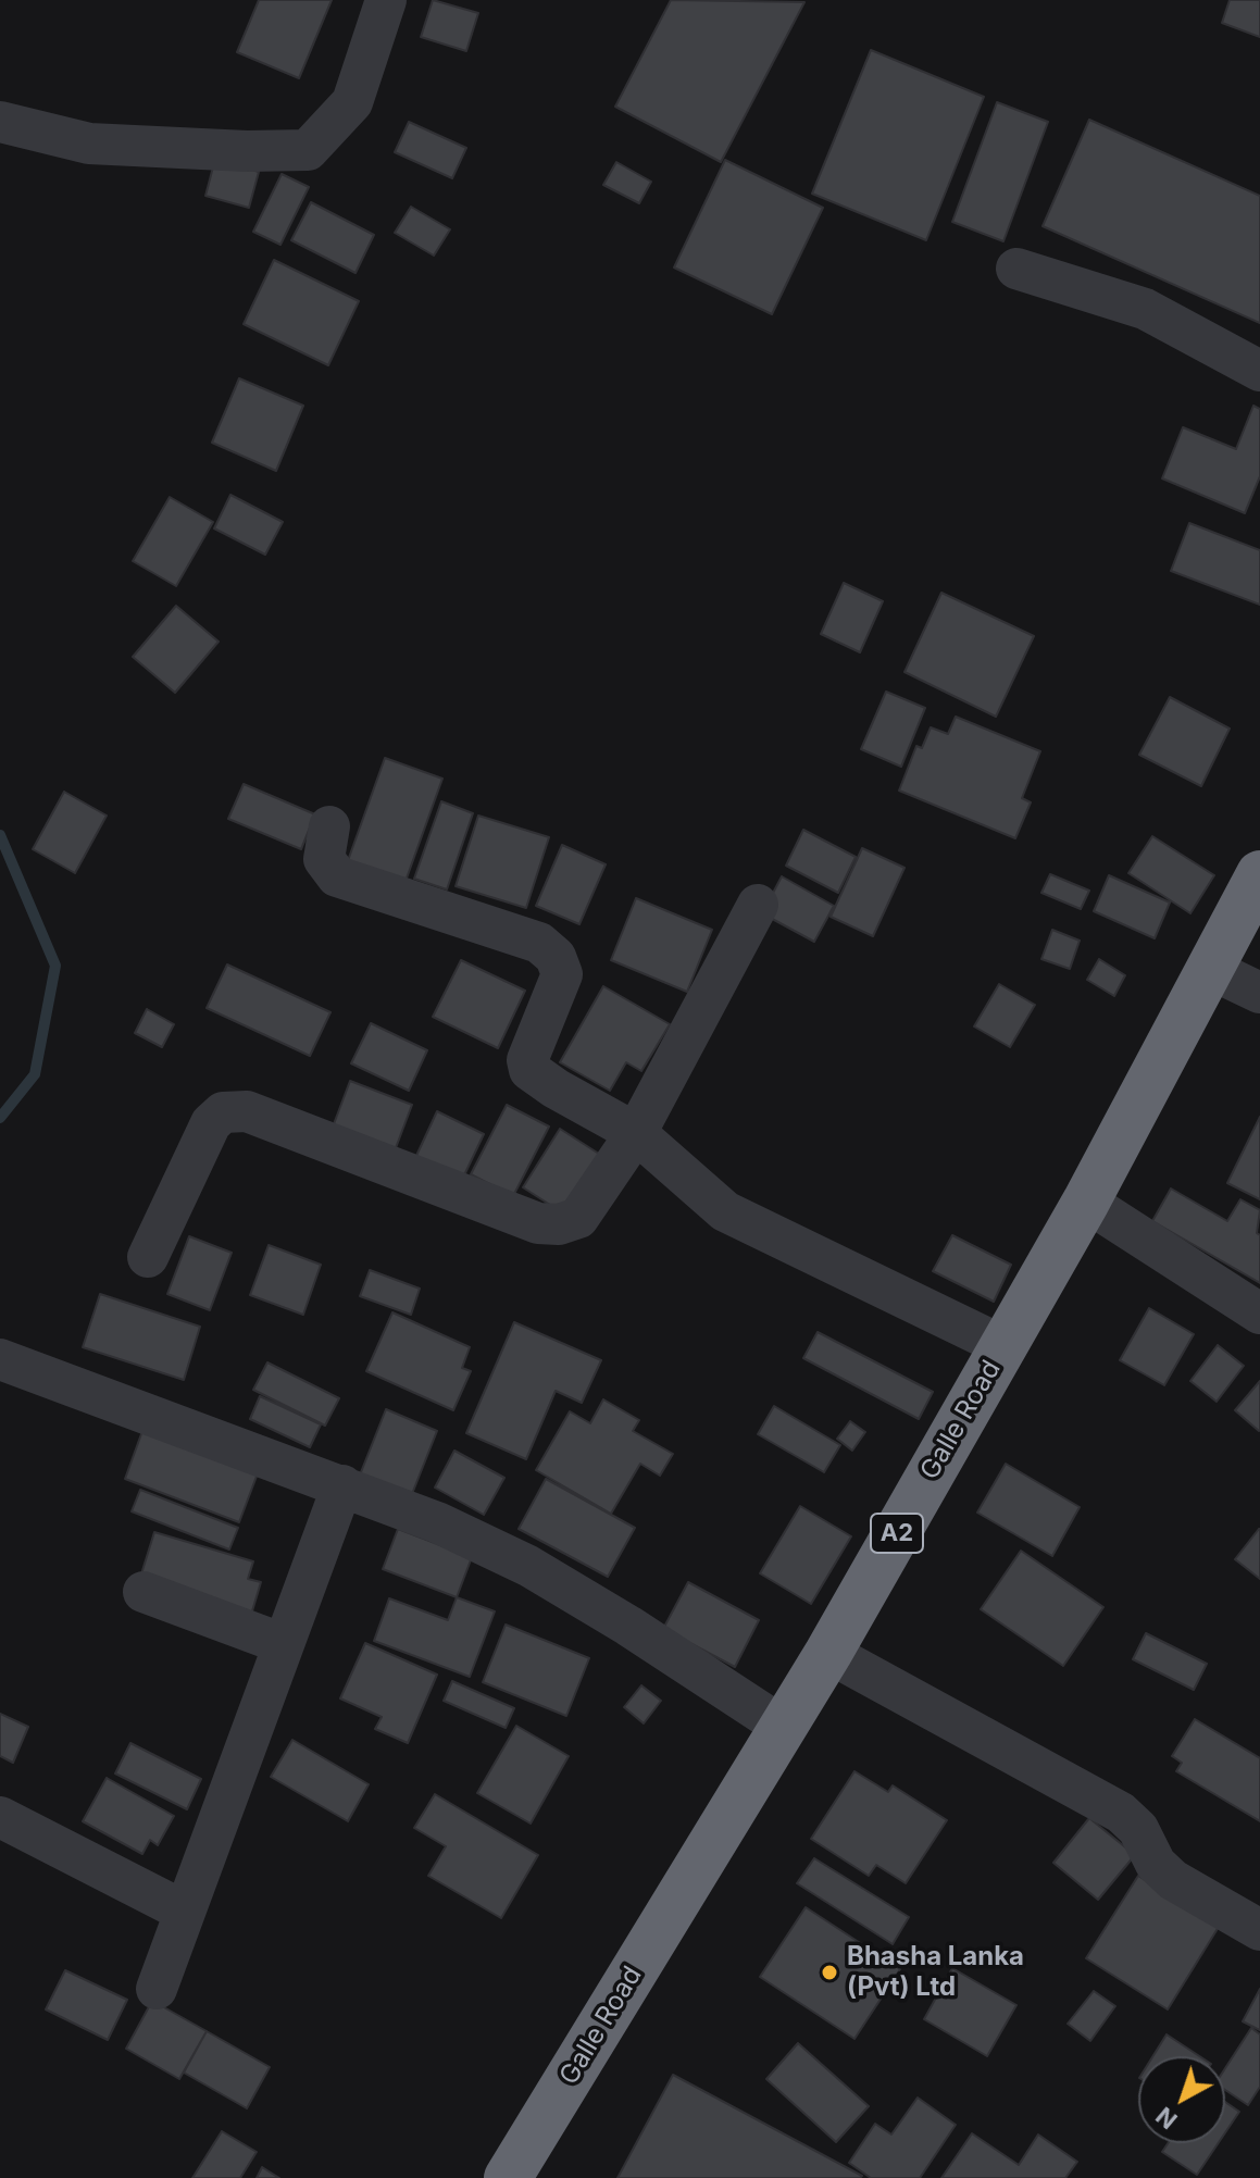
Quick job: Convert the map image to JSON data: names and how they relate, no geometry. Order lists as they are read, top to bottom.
{
  "streets": {
    "highway": ["Galle Road", "A2"]
  },
  "places": ["Bhasha Lanka (Pvt) Ltd"],
  "north": "bottom left"
}
